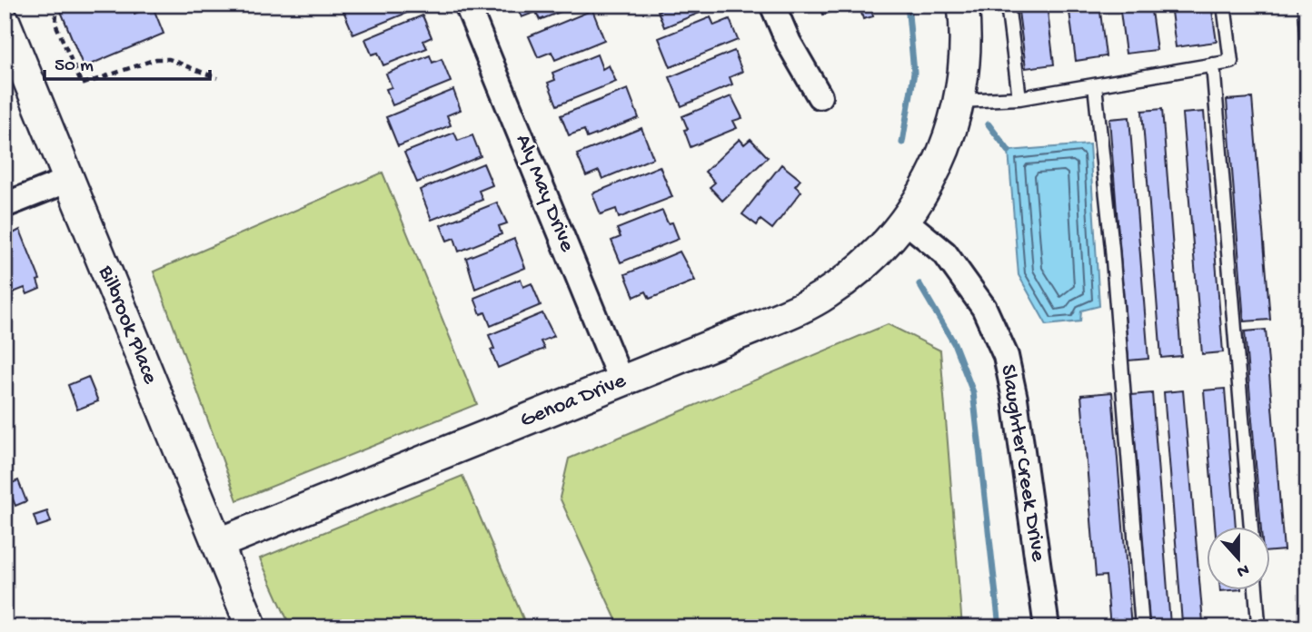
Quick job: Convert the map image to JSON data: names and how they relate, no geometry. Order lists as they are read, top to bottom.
{
  "streets": {
    "street": [
      "Aly May Drive",
      "Bilbrook Place",
      "Genoa Drive",
      "Slaughter Creek Drive"
    ]
  },
  "crossings": [
    ["Aly May Drive", "Genoa Drive"],
    ["Bilbrook Place", "Genoa Drive"],
    ["Genoa Drive", "Slaughter Creek Drive"]
  ],
  "scale_bar": "50 m",
  "north": "bottom"
}
